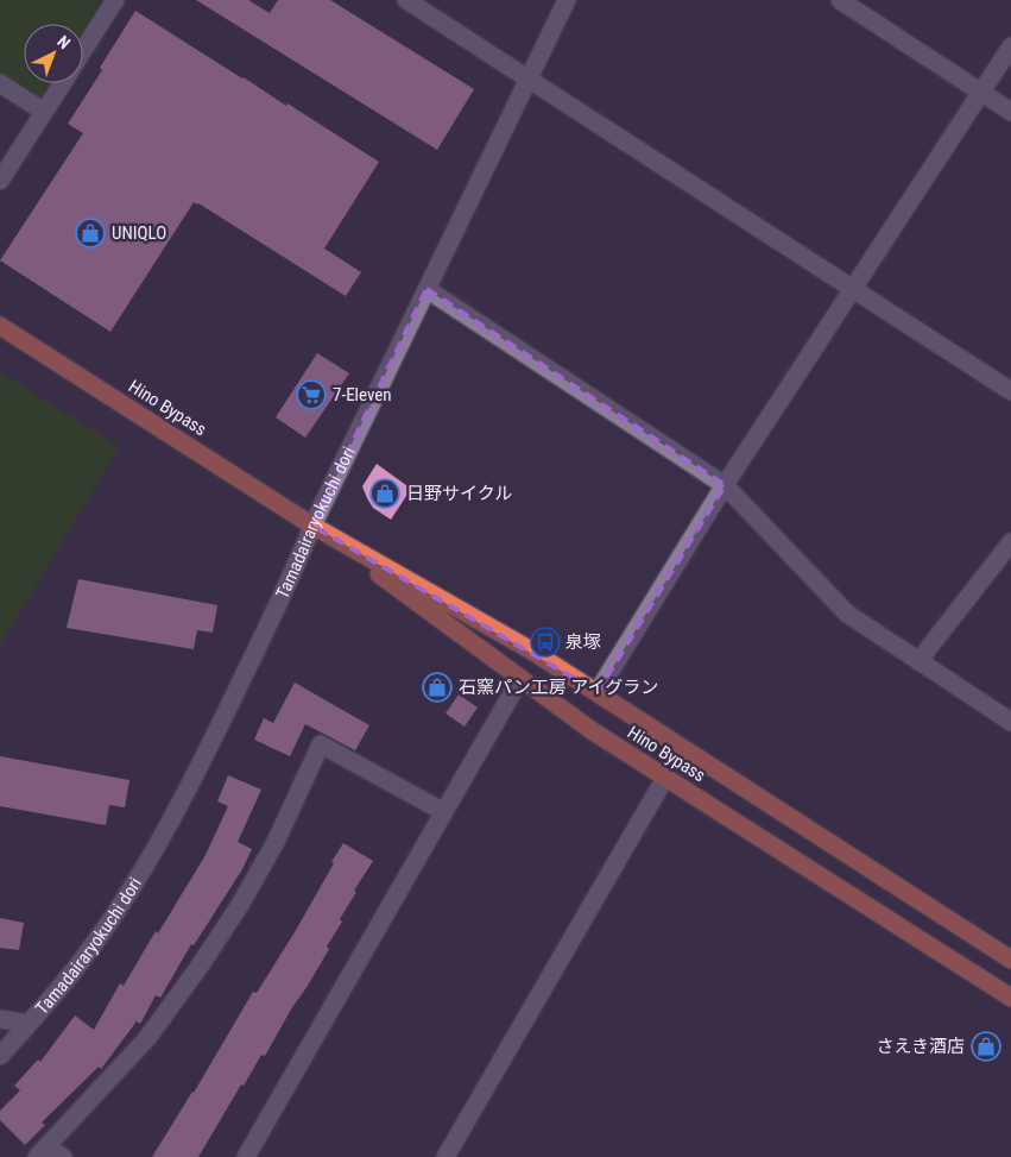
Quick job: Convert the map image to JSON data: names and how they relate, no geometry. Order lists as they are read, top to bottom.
{
  "streets": {
    "highway": ["Hino Bypass"],
    "street": ["Tamadairaryokuchi dori"]
  },
  "crossings": [
    ["Hino Bypass", "Tamadairaryokuchi dori"]
  ],
  "places": {
    "shop": [
      "UNIQLO",
      "日野サイクル",
      "石窯パン工房 アイグラン",
      "さえき酒店"
    ],
    "supermarket": ["7-Eleven"],
    "bus stop": ["泉塚"]
  },
  "north": "top right"
}
